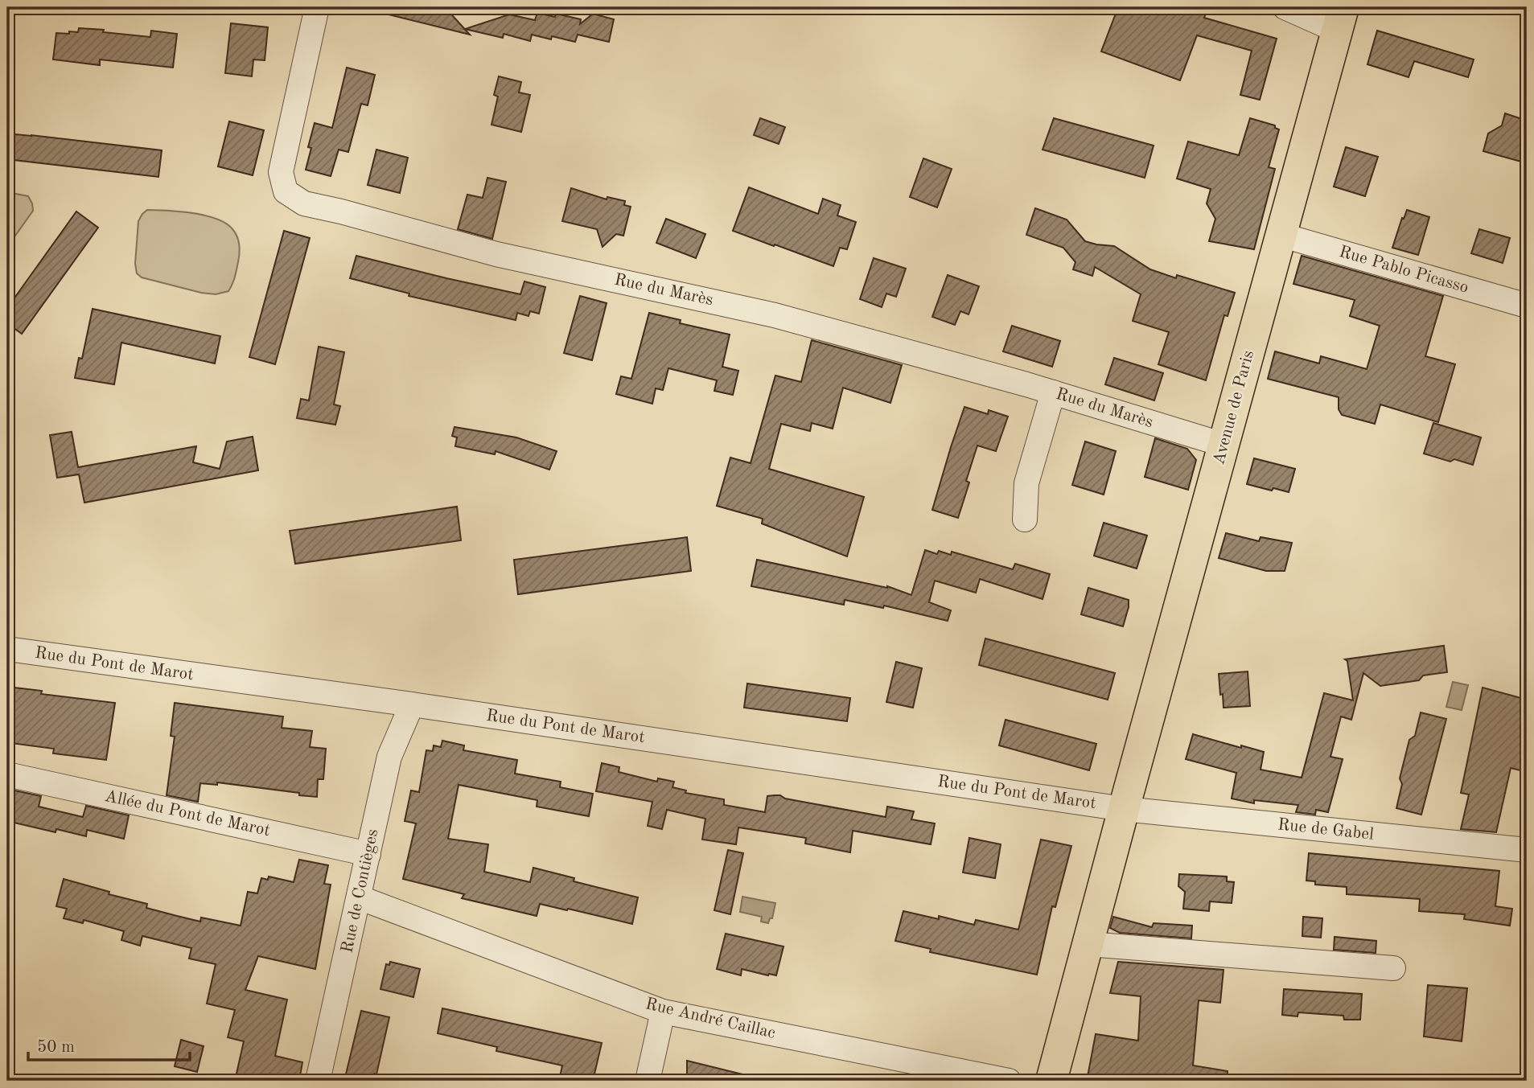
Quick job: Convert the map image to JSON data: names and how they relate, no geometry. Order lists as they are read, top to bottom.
{
  "streets": {
    "main road": ["Avenue de Paris"],
    "street": [
      "Rue Pablo Picasso",
      "Rue du Marès",
      "Rue du Pont de Marot",
      "Allée du Pont de Marot",
      "Rue de Gabel",
      "Rue de Contièges",
      "Rue André Caillac"
    ]
  },
  "crossings": [
    ["Rue Pablo Picasso", "Avenue de Paris"],
    ["Rue du Marès", "Avenue de Paris"],
    ["Avenue de Paris", "Rue du Pont de Marot"],
    ["Avenue de Paris", "Rue de Gabel"],
    ["Rue du Pont de Marot", "Rue de Gabel"],
    ["Rue du Pont de Marot", "Rue de Contièges"],
    ["Allée du Pont de Marot", "Rue de Contièges"],
    ["Rue de Contièges", "Rue André Caillac"]
  ],
  "scale_bar": "50 m"
}
